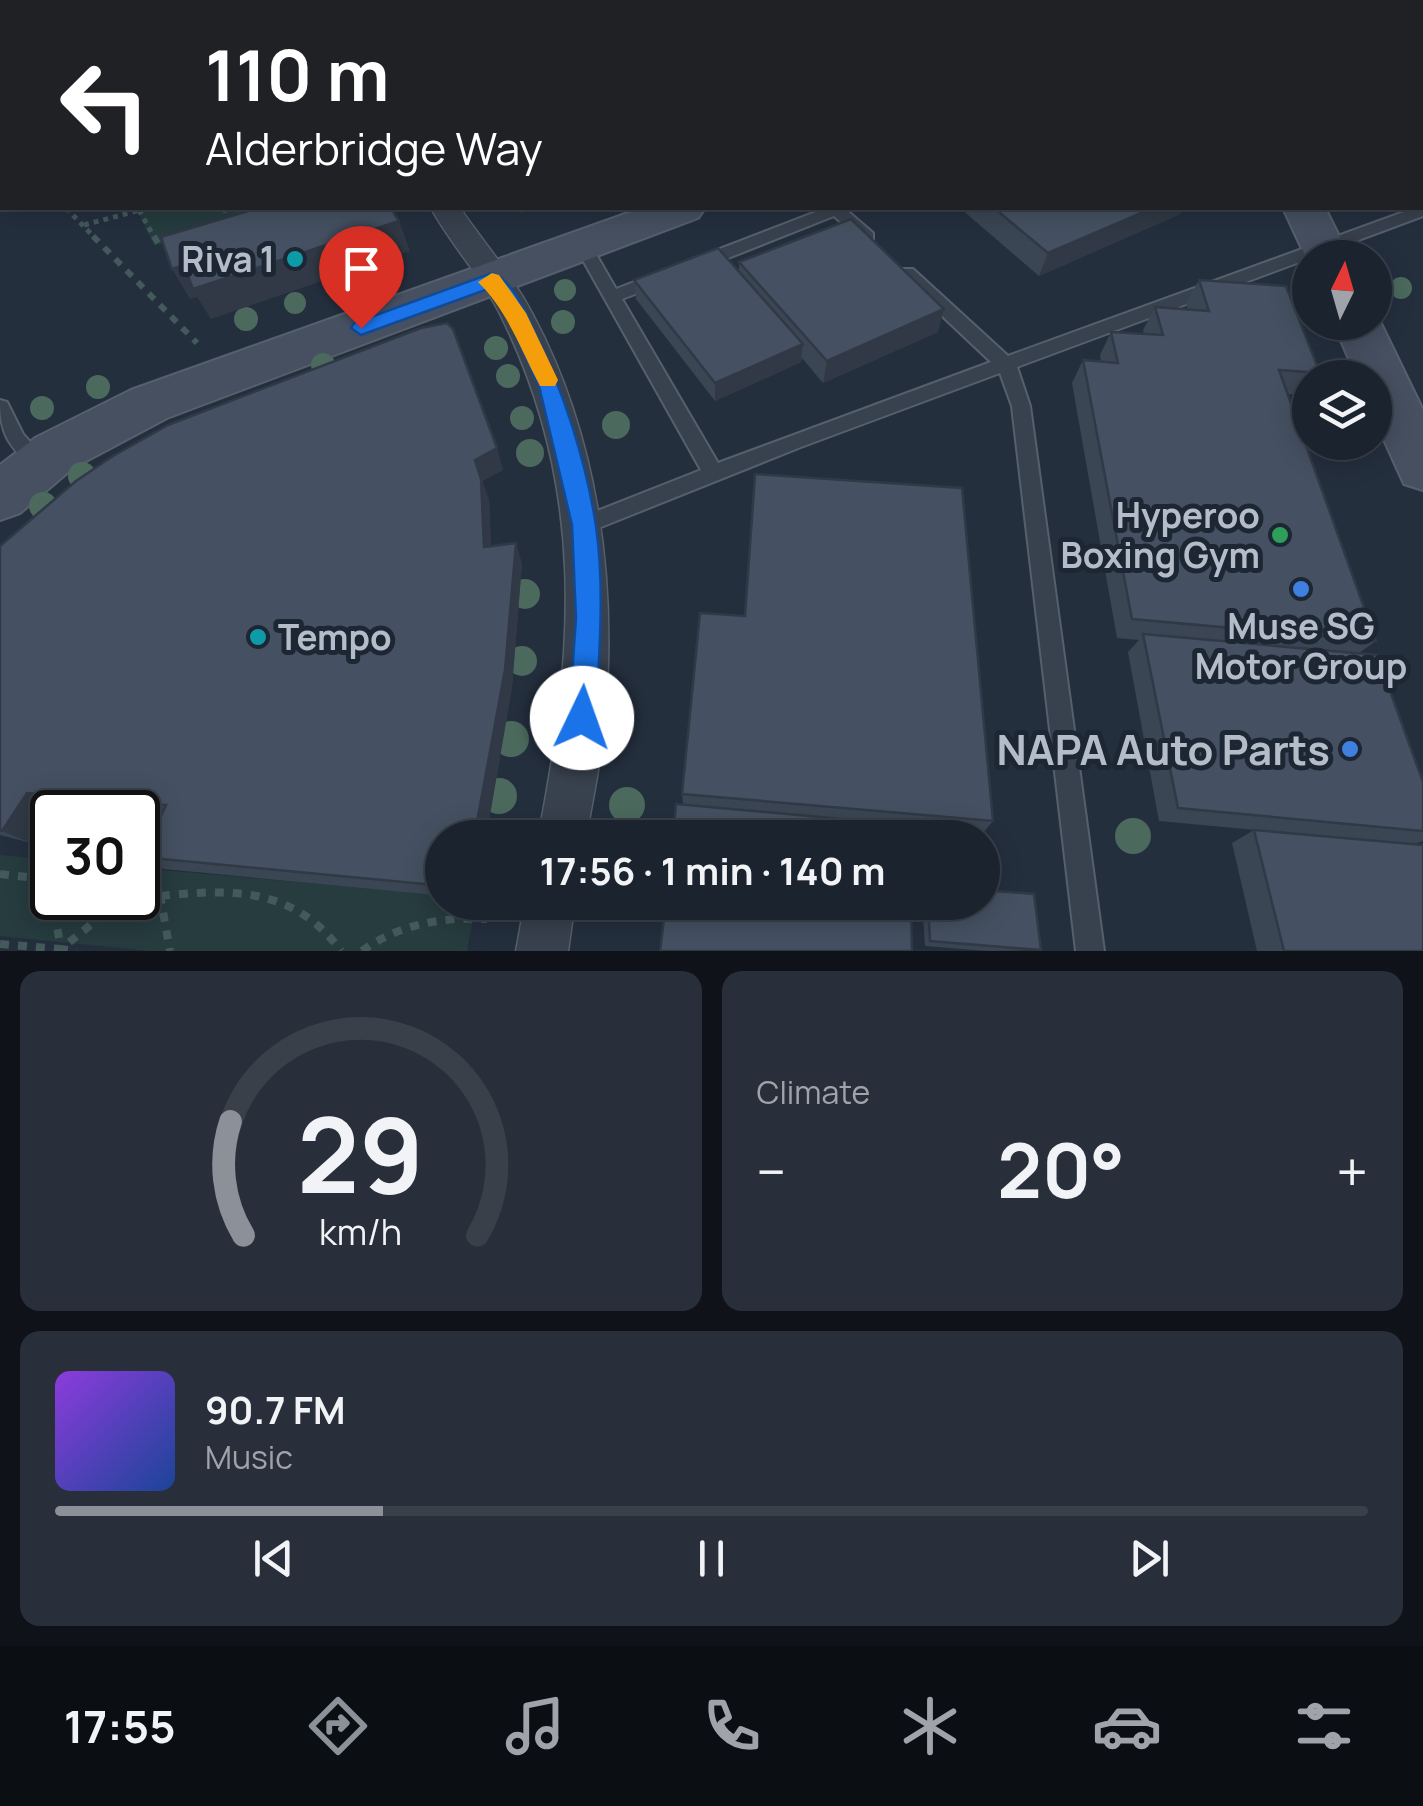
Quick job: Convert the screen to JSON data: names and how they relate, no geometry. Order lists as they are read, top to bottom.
{
  "places": [
    "Riva 1",
    "Hyperoo Boxing Gym",
    "Muse SG Motor Group",
    "Tempo",
    "NAPA Auto Parts"
  ],
  "north": "top",
  "page": {
    "turn": ["110 m", "Alderbridge Way"],
    "limit": "30",
    "trip": "17:56 · 1 min · 140 m",
    "tile": "Climate",
    "heat": ["−", "20°", "+"],
    "song": ["90.7 FM", "Music"],
    "tabs": "17:55",
    "gauge": ["29", "km/h"]
  }
}
